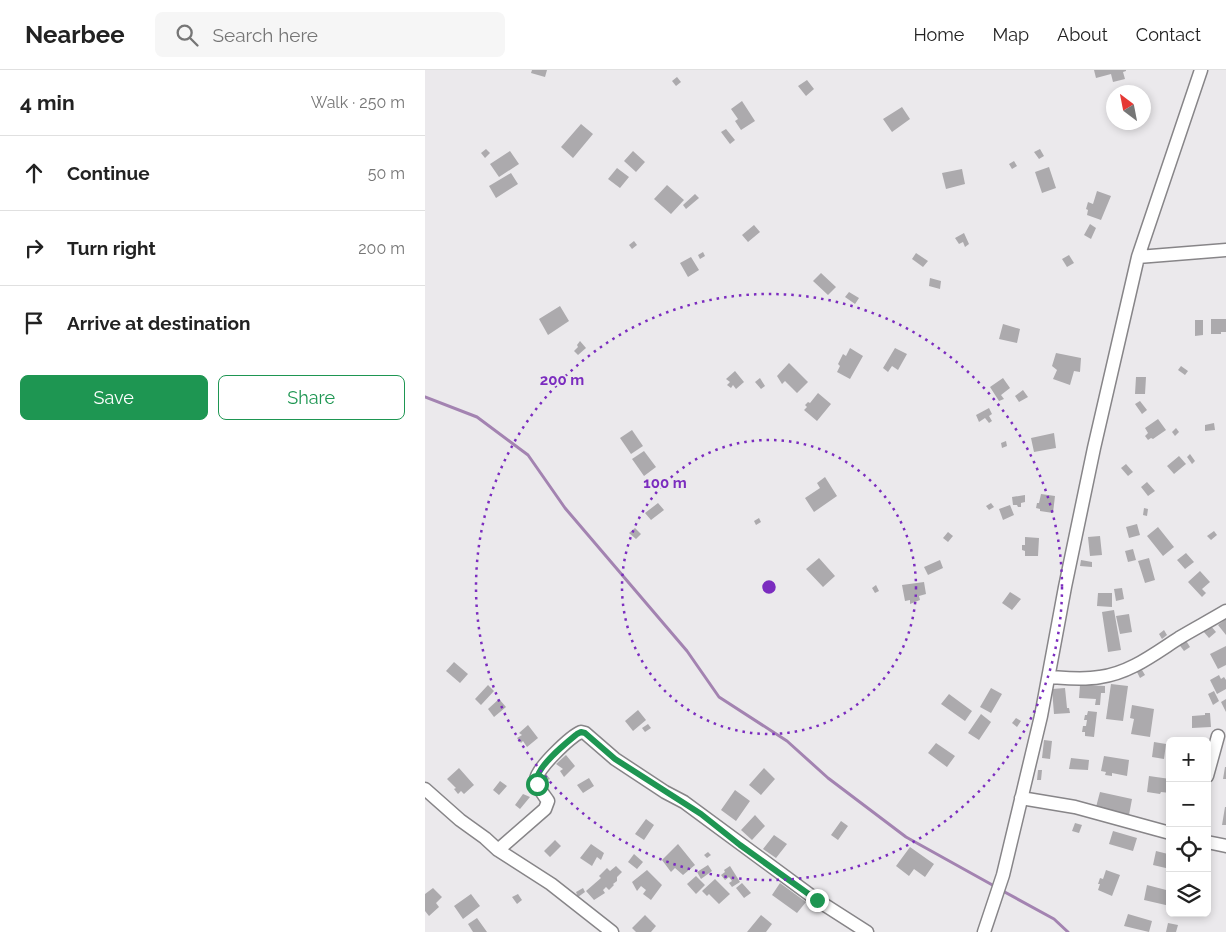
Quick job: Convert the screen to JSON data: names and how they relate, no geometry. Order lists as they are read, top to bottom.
{
  "north": "top left",
  "page": {
    "header": "Nearbee",
    "search": "Search here",
    "nav": [
      "Home",
      "Map",
      "About",
      "Contact"
    ],
    "heading": ["4 min", "Walk · 250 m"],
    "list": [
      ["Continue", "50 m"],
      ["Turn right", "200 m"],
      "Arrive at destination"
    ],
    "buttons": ["Save", "Share"],
    "map_buttons": ["+", "−"]
  },
  "rings": ["200 m", "100 m"]
}
